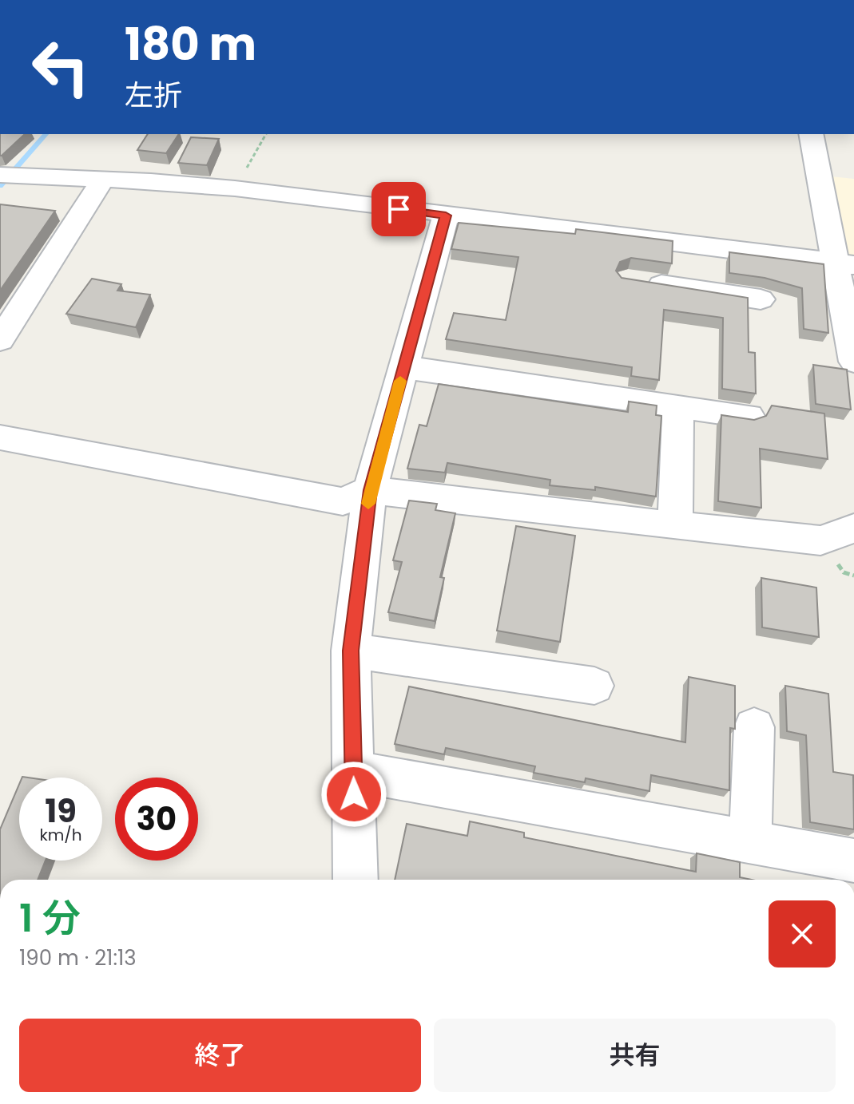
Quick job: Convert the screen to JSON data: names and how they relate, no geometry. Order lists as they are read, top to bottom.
{
  "page": {
    "turn": ["180 m", "左折"],
    "speed": "19 km/h",
    "limit": "30",
    "heading": ["1 分", "190 m · 21:13"],
    "buttons": ["終了", "共有"]
  }
}
